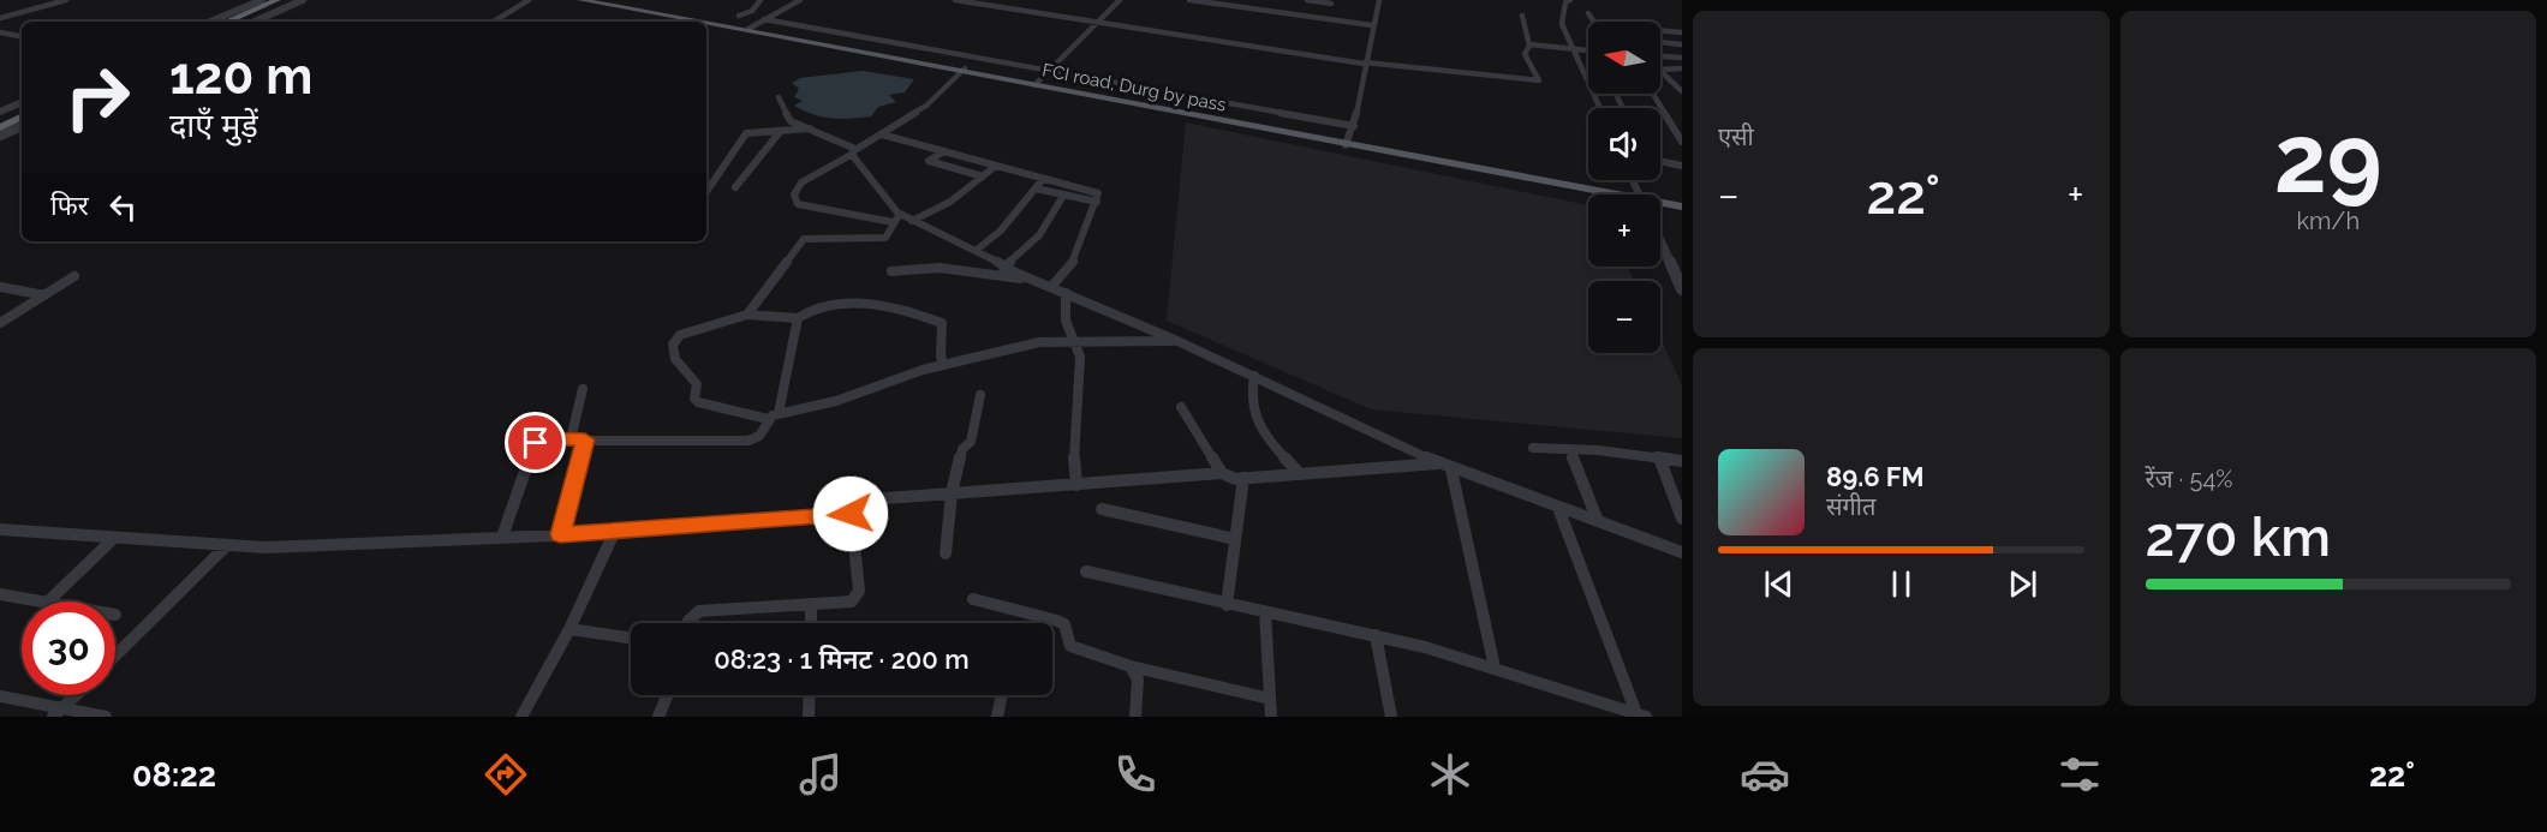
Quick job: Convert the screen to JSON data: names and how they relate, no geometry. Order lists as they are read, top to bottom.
{
  "streets": {
    "main road": ["FCI road, Durg by pass"]
  },
  "north": "left",
  "page": {
    "tile": [
      "एसी",
      ["29", "km/h"],
      ["रेंज · 54%", "270 km"]
    ],
    "map_buttons": ["+", "−"],
    "turn": ["120 m", "दाएँ मुड़ें"],
    "heat": ["−", "22°", "+"],
    "then": "फिर",
    "song": ["89.6 FM", "संगीत"],
    "limit": "30",
    "trip": "08:23 · 1 मिनट · 200 m",
    "tabs": ["08:22", "22°"]
  }
}
